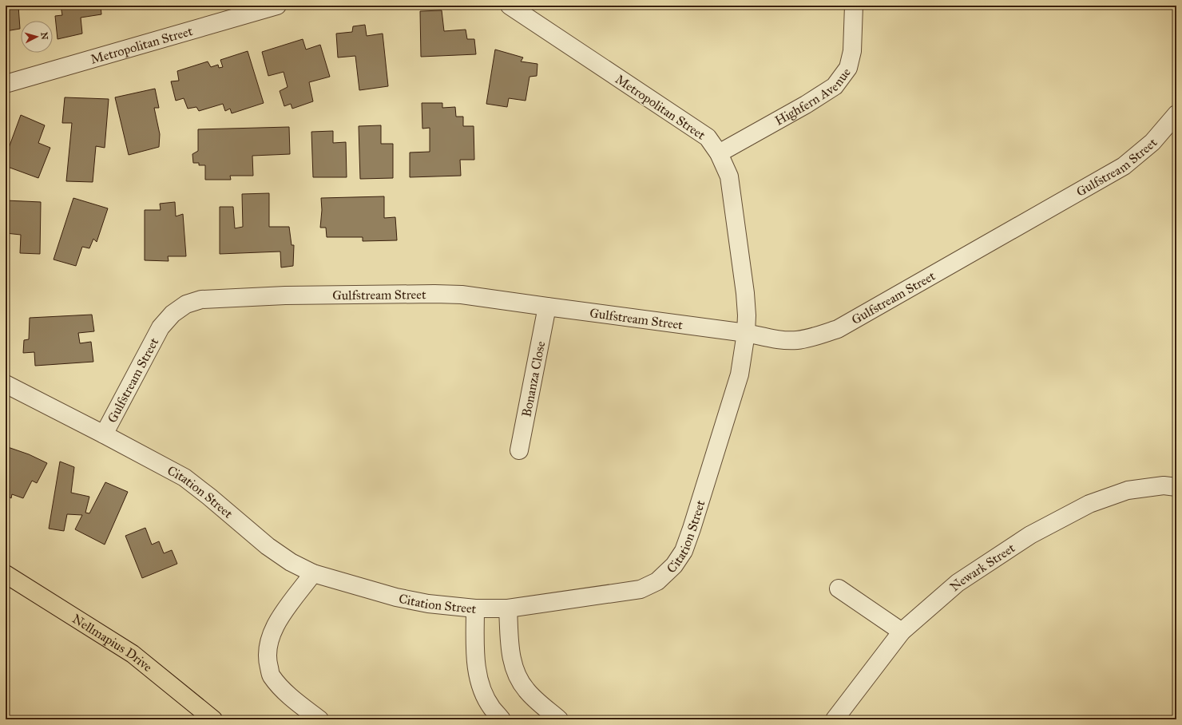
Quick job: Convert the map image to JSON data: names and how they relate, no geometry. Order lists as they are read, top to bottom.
{
  "streets": {
    "main road": ["Nellmapius Drive"],
    "street": [
      "Metropolitan Street",
      "Highfern Avenue",
      "Gulfstream Street",
      "Bonanza Close",
      "Citation Street",
      "Newark Street"
    ]
  },
  "crossings": [
    ["Metropolitan Street", "Highfern Avenue"],
    ["Metropolitan Street", "Gulfstream Street"],
    ["Metropolitan Street", "Citation Street"],
    ["Gulfstream Street", "Bonanza Close"],
    ["Gulfstream Street", "Citation Street"]
  ],
  "north": "right"
}
